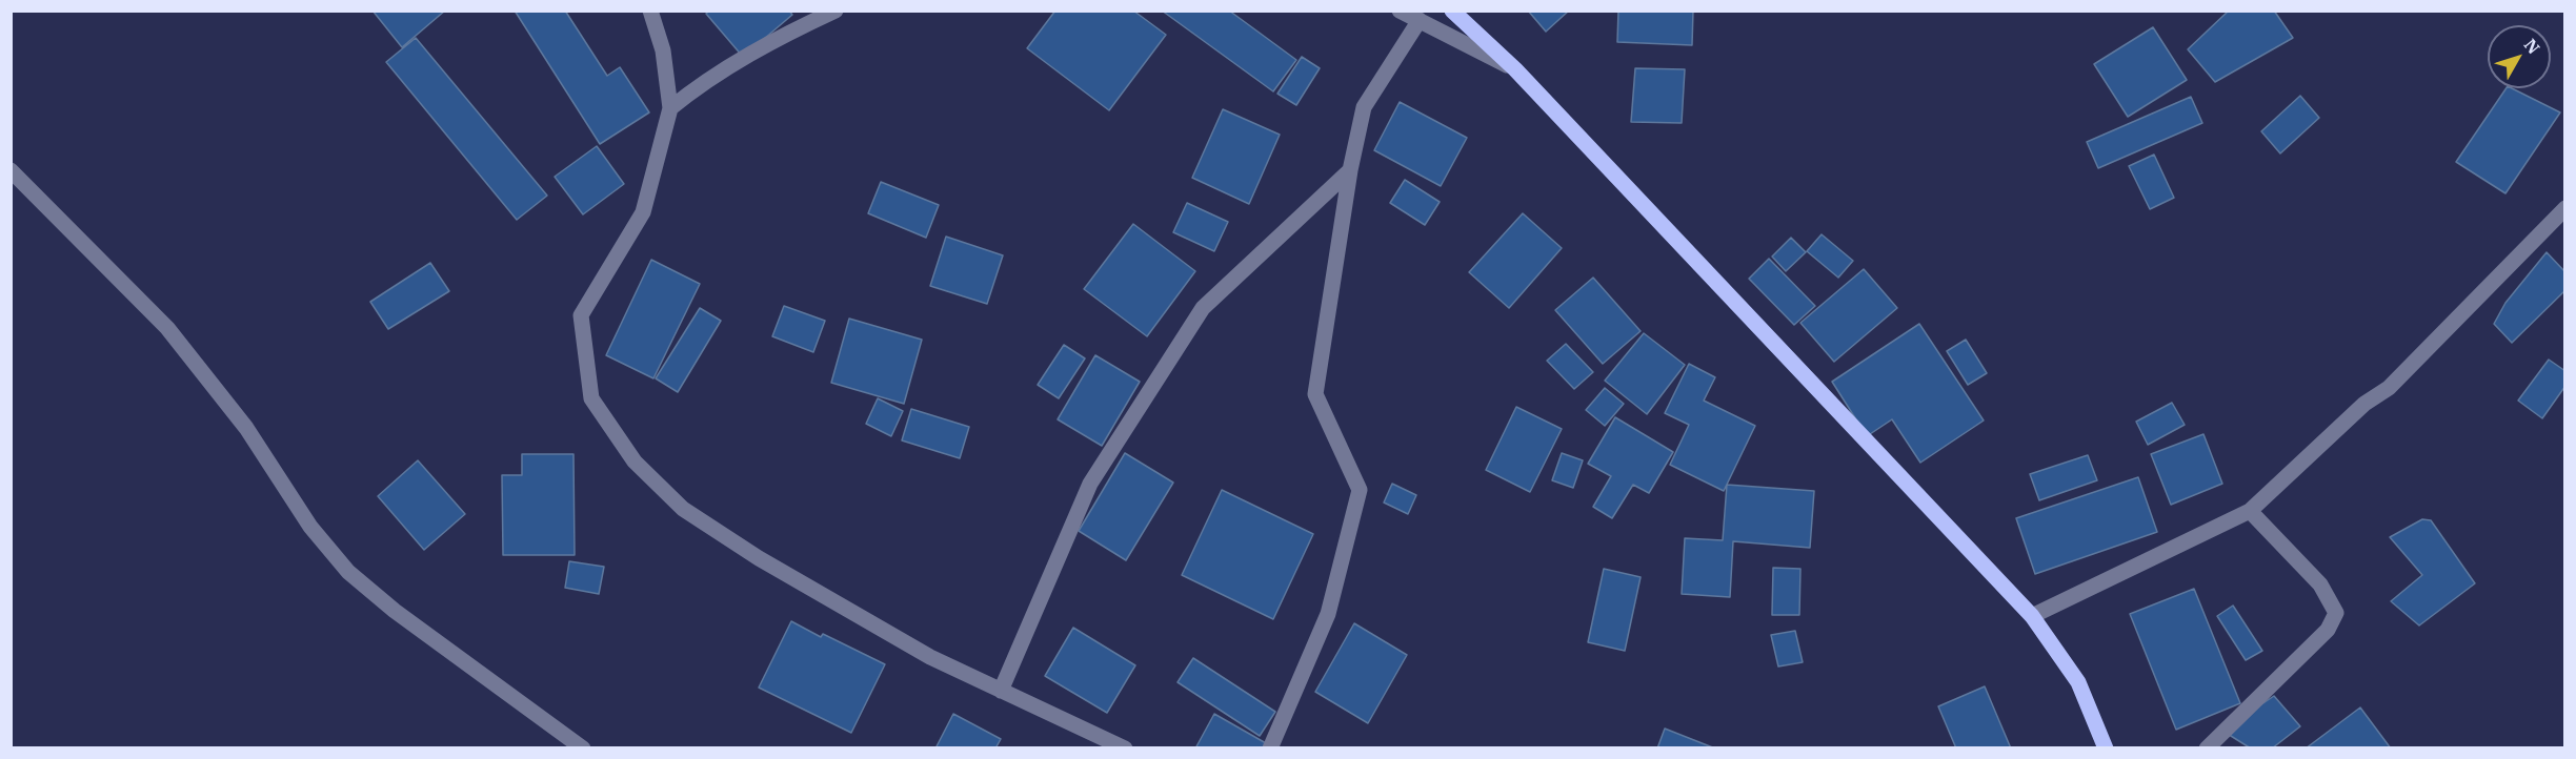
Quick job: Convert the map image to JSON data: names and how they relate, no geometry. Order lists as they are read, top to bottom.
{
  "north": "top right"
}
